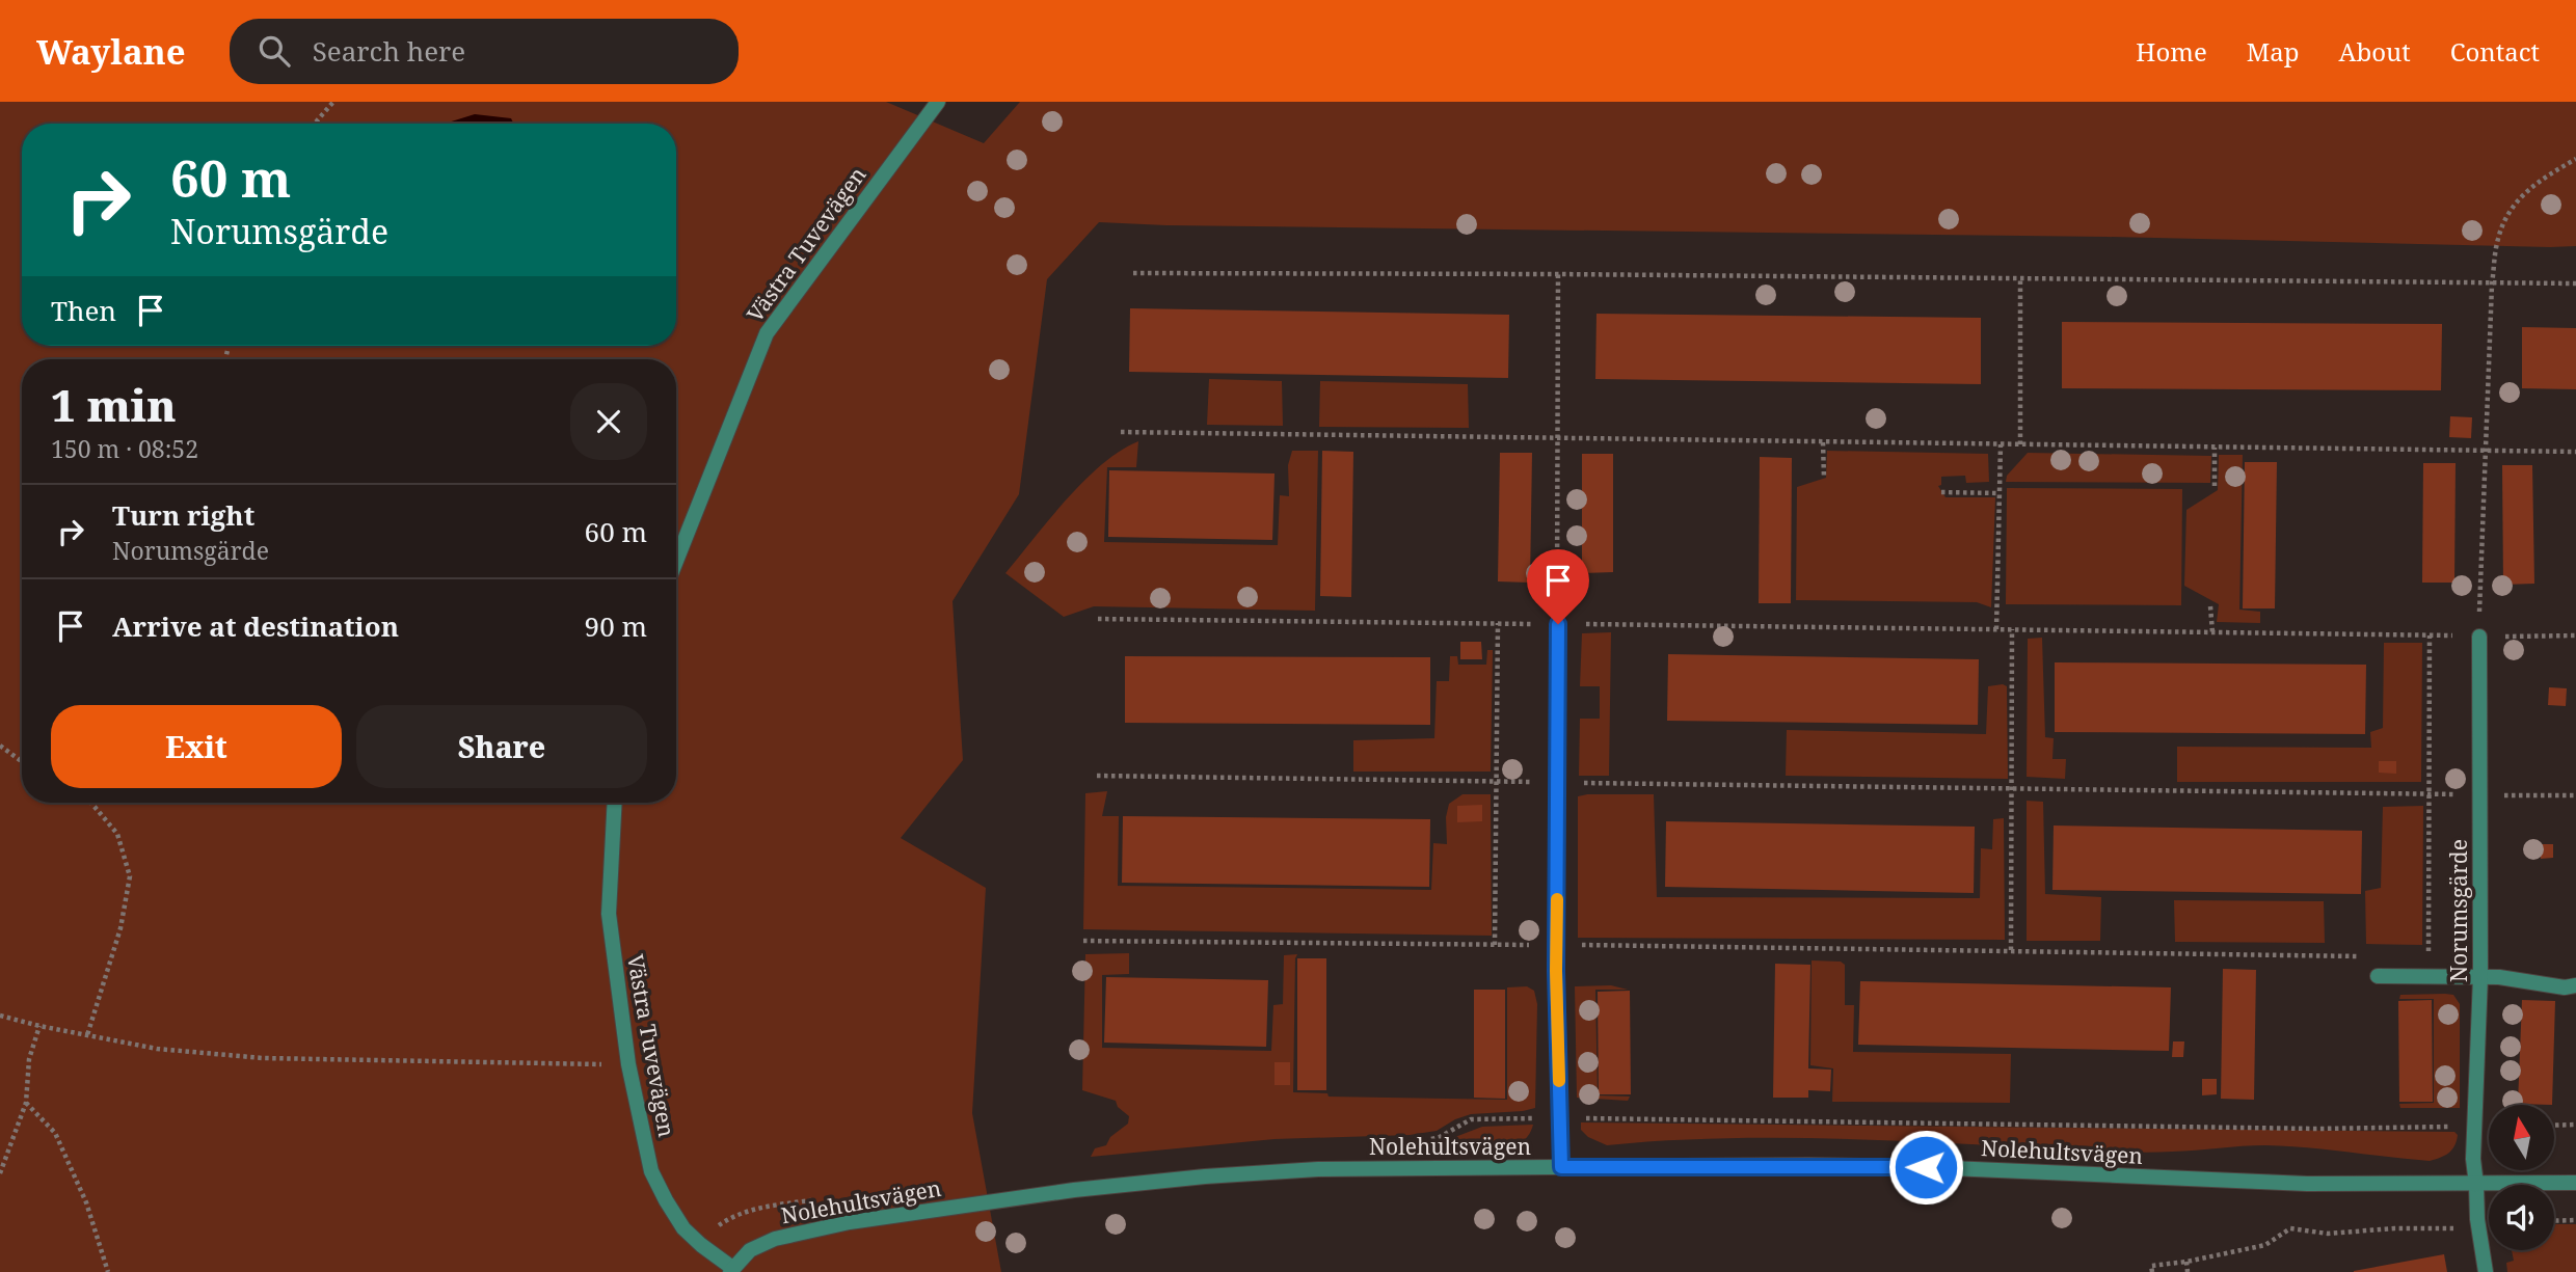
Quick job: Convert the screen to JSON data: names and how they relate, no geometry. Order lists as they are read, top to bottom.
{
  "streets": {
    "street": ["Västra Tuvevägen", "Norumsgärde", "Nolehultsvägen"]
  },
  "crossings": [
    ["Västra Tuvevägen", "Nolehultsvägen"],
    ["Norumsgärde", "Nolehultsvägen"]
  ],
  "north": "top",
  "page": {
    "header": "Waylane",
    "search": "Search here",
    "nav": [
      "Home",
      "Map",
      "About",
      "Contact"
    ],
    "turn": ["60 m", "Norumsgärde"],
    "then": "Then",
    "heading": ["1 min", "150 m · 08:52"],
    "list": [
      {
        "name": "Turn right",
        "note": "Norumsgärde",
        "value": "60 m"
      },
      {
        "name": "Arrive at destination",
        "value": "90 m"
      }
    ],
    "buttons": ["Exit", "Share"]
  }
}
